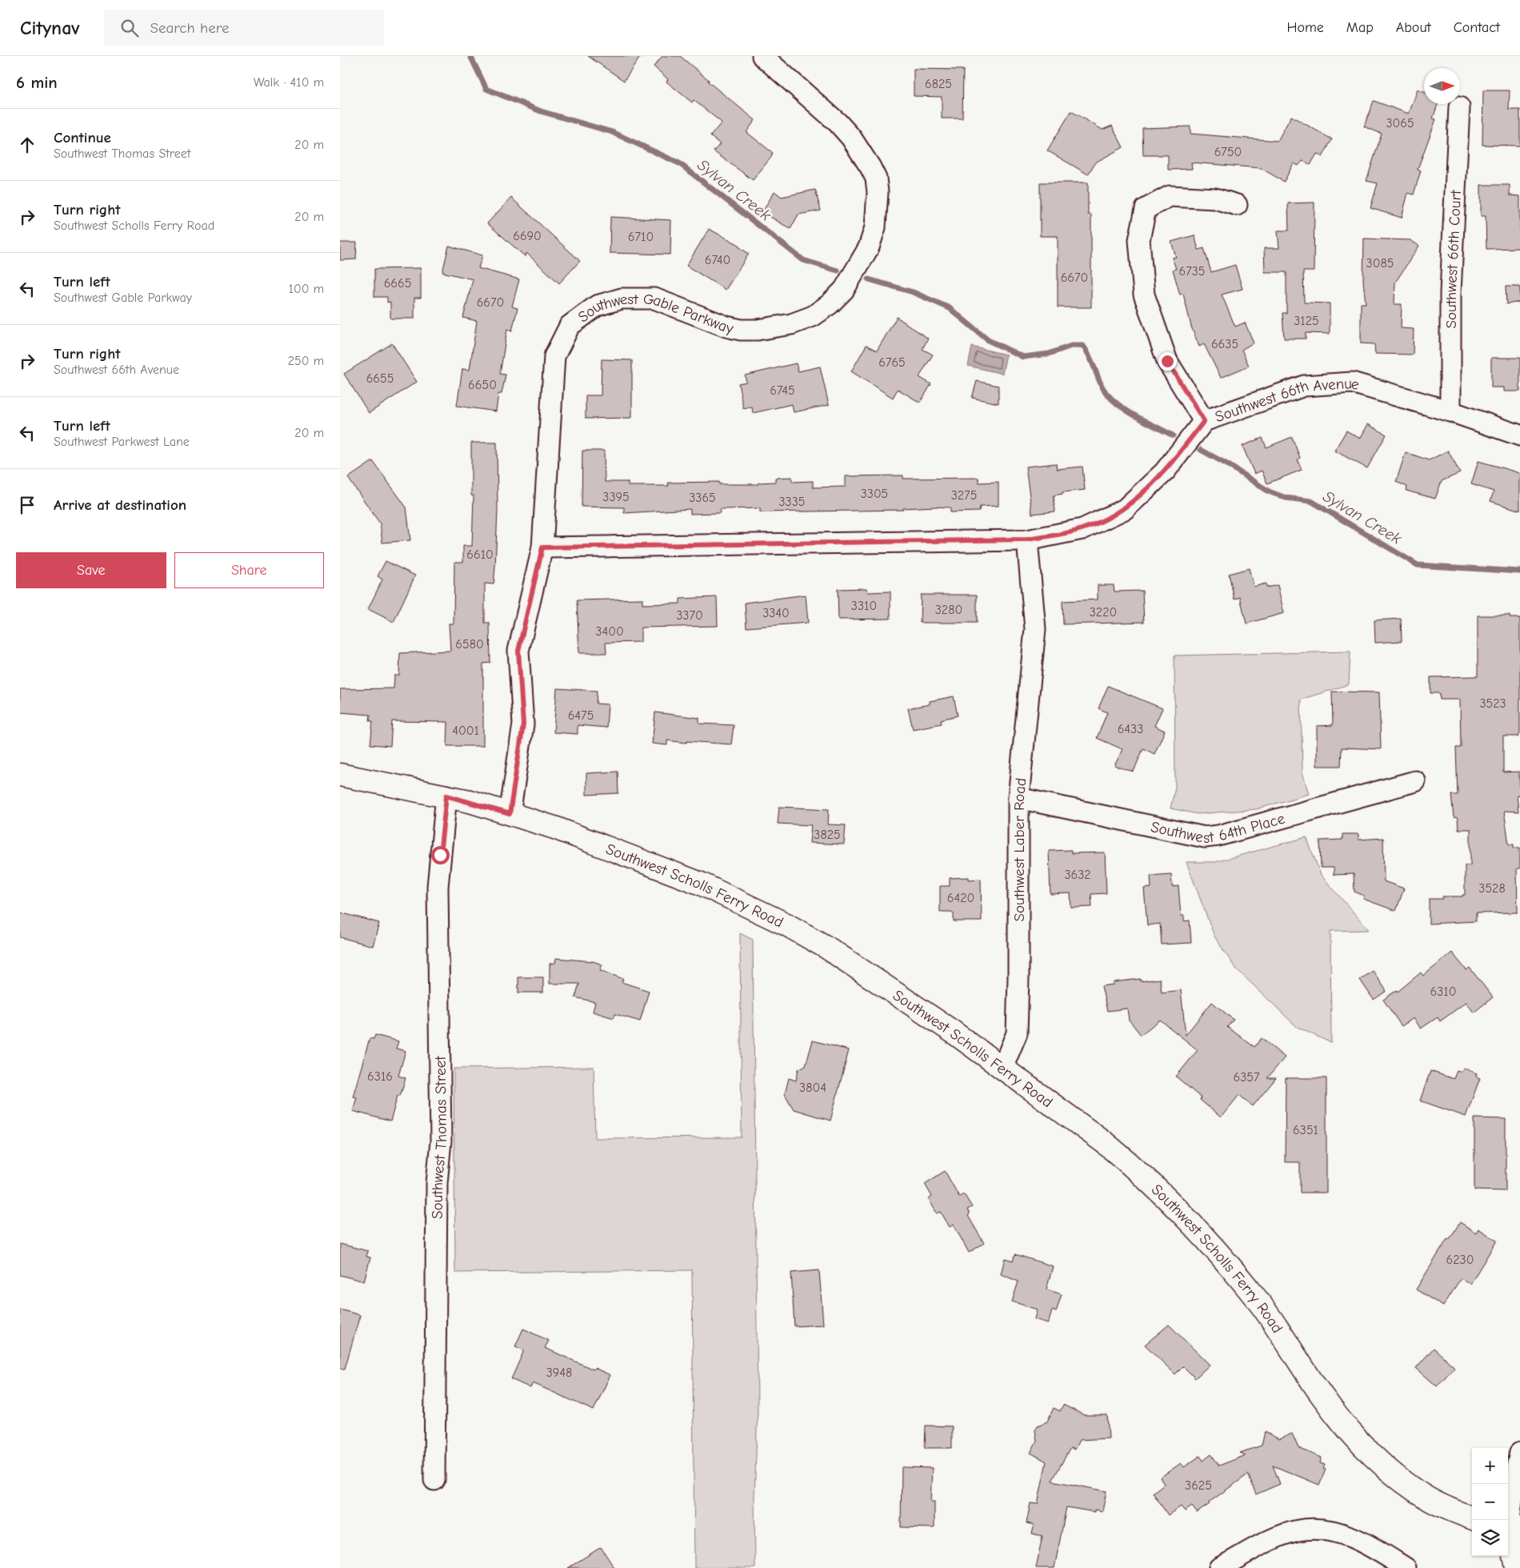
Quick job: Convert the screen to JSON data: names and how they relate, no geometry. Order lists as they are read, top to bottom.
{
  "streets": {
    "main road": ["Southwest Scholls Ferry Road"],
    "street": [
      "Southwest 66th Court",
      "Southwest Gable Parkway",
      "Southwest 66th Avenue",
      "Southwest 64th Place",
      "Southwest Laber Road",
      "Southwest Thomas Street"
    ]
  },
  "crossings": [
    ["Southwest 66th Court", "Southwest 66th Avenue"],
    ["Southwest Gable Parkway", "Southwest 66th Avenue"],
    ["Southwest Gable Parkway", "Southwest Scholls Ferry Road"],
    ["Southwest 66th Avenue", "Southwest Laber Road"],
    ["Southwest 64th Place", "Southwest Laber Road"],
    ["Southwest Laber Road", "Southwest Scholls Ferry Road"],
    ["Southwest Scholls Ferry Road", "Southwest Thomas Street"]
  ],
  "water": ["Sylvan Creek"],
  "house_numbers": [
    "6825",
    "3065",
    "6750",
    "6690",
    "6710",
    "6740",
    "3085",
    "6735",
    "6670",
    "6665",
    "6670",
    "3125",
    "6635",
    "6765",
    "6655",
    "6650",
    "6745",
    "3305",
    "3275",
    "3395",
    "3365",
    "3335",
    "6610",
    "3310",
    "3280",
    "3220",
    "3340",
    "3370",
    "3400",
    "6580",
    "3523",
    "6475",
    "6433",
    "4001",
    "3825",
    "3632",
    "3528",
    "6420",
    "6310",
    "6316",
    "6357",
    "3804",
    "6351",
    "6230",
    "3948",
    "3625"
  ],
  "north": "right",
  "page": {
    "header": "Citynav",
    "search": "Search here",
    "nav": [
      "Home",
      "Map",
      "About",
      "Contact"
    ],
    "heading": ["6 min", "Walk · 410 m"],
    "list": [
      ["Continue", "Southwest Thomas Street", "20 m"],
      ["Turn right", "Southwest Scholls Ferry Road", "20 m"],
      ["Turn left", "Southwest Gable Parkway", "100 m"],
      ["Turn right", "Southwest 66th Avenue", "250 m"],
      ["Turn left", "Southwest Parkwest Lane", "20 m"],
      "Arrive at destination"
    ],
    "buttons": ["Save", "Share"],
    "map_buttons": ["+", "−"]
  }
}
